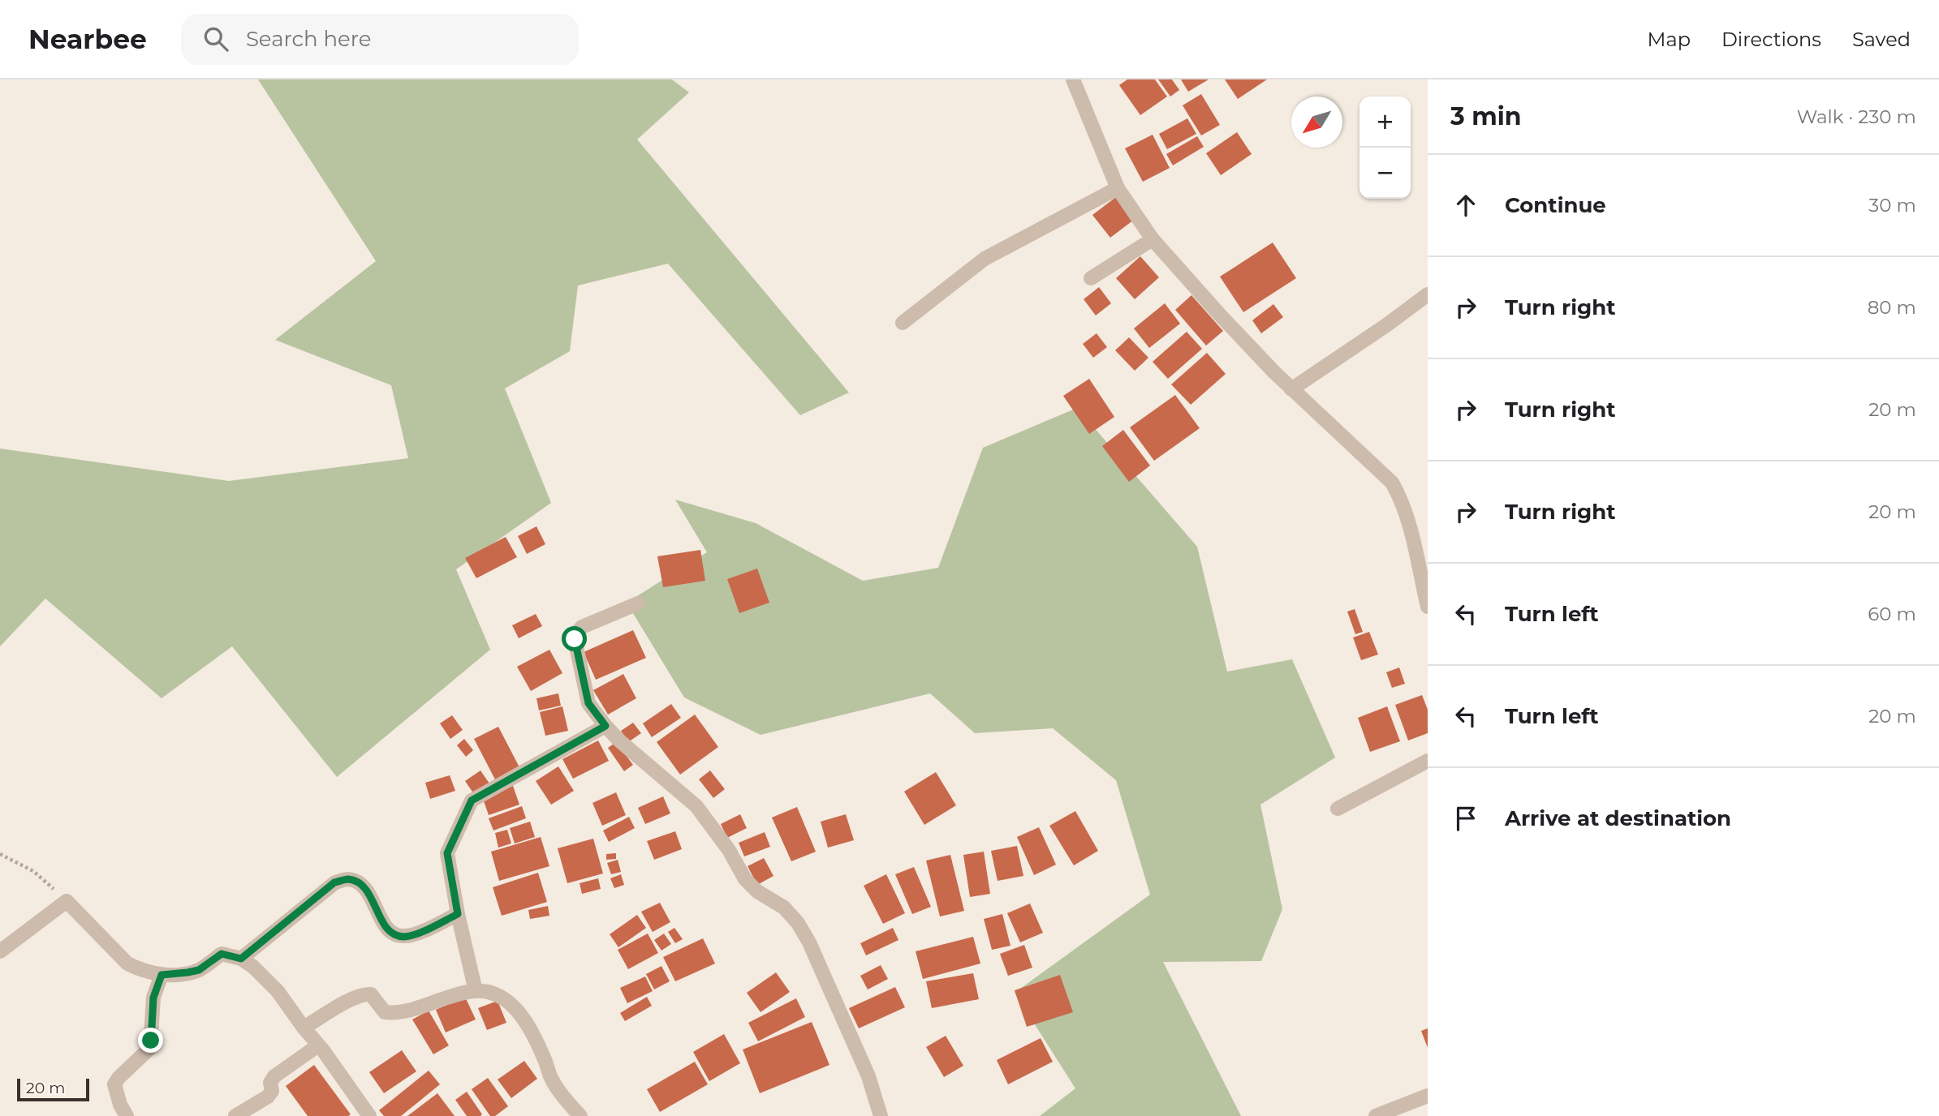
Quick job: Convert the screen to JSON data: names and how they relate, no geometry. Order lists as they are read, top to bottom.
{
  "scale_bar": "20 m",
  "north": "bottom left",
  "page": {
    "header": "Nearbee",
    "search": "Search here",
    "nav": ["Map", "Directions", "Saved"],
    "heading": ["3 min", "Walk · 230 m"],
    "map_buttons": ["+", "−"],
    "list": [
      ["Continue", "30 m"],
      ["Turn right", "80 m"],
      ["Turn right", "20 m"],
      ["Turn right", "20 m"],
      ["Turn left", "60 m"],
      ["Turn left", "20 m"],
      "Arrive at destination"
    ],
    "scale": "20 m"
  }
}
